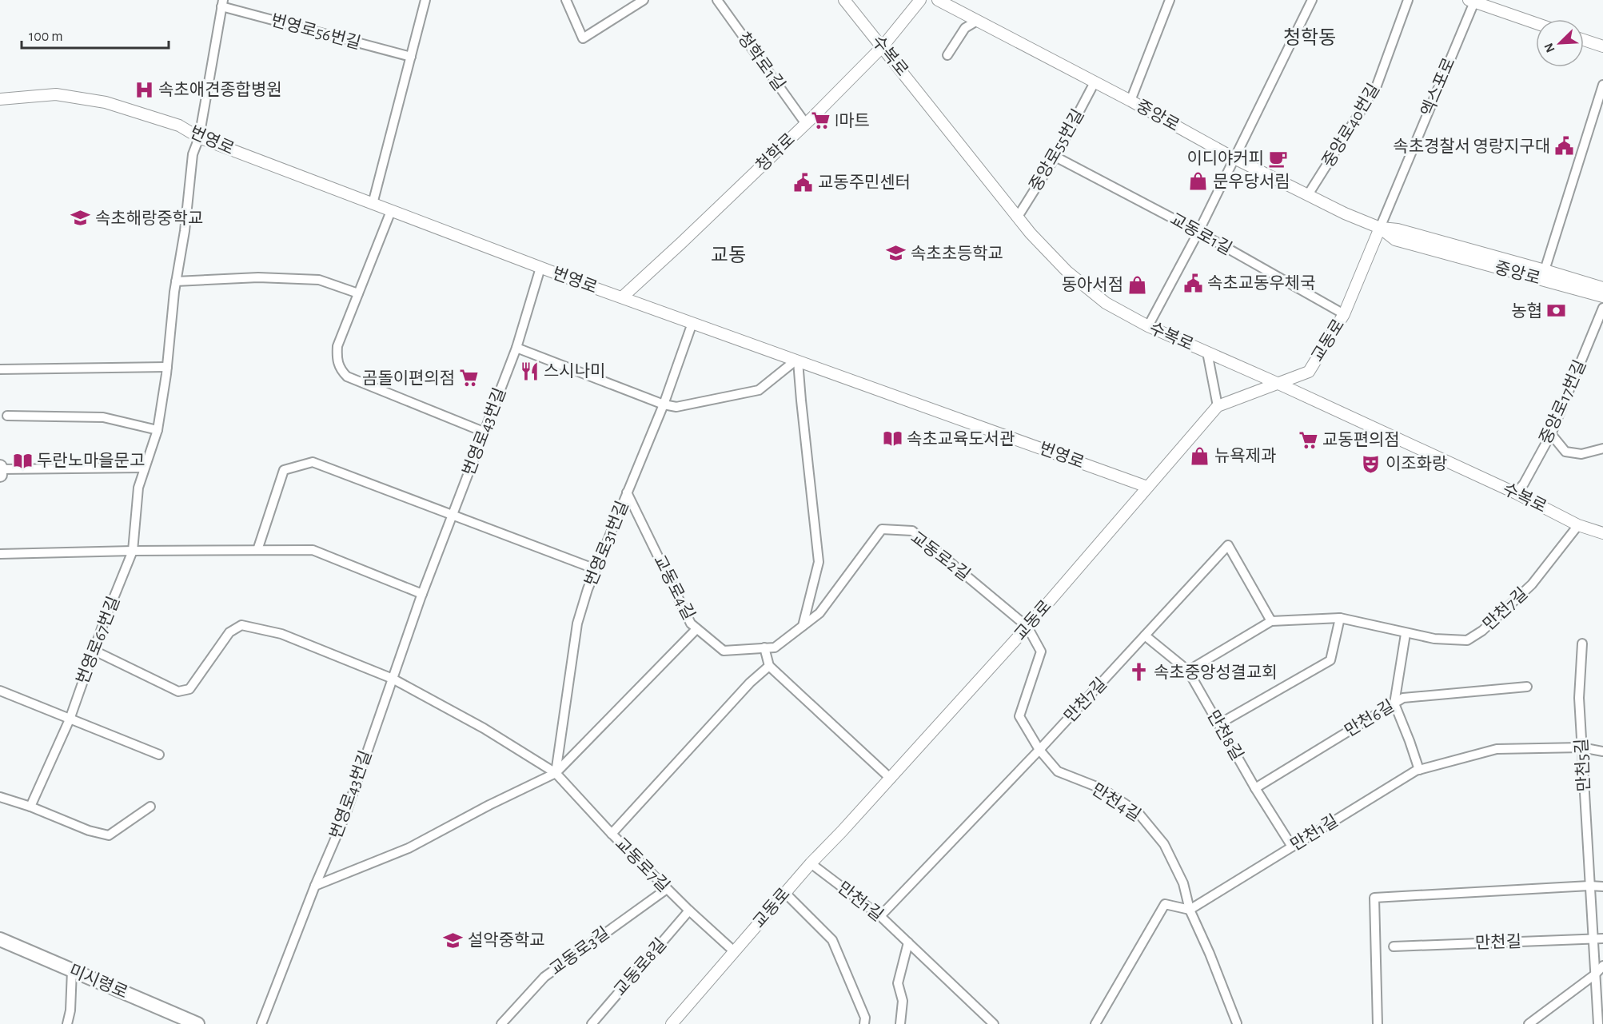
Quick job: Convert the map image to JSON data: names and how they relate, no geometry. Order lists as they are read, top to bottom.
{
  "streets": {
    "main road": ["미시령로"],
    "street": [
      "번영로56번길",
      "수복로",
      "청학로1길",
      "엑스포로",
      "중앙로",
      "중앙로40번길",
      "번영로",
      "중앙로55번길",
      "청학로",
      "교동로1길",
      "교동로",
      "중앙로17번길",
      "번영로43번길",
      "번영로31번길",
      "교동로2길",
      "교동로4길",
      "만천7길",
      "번영로67번길",
      "만천6길",
      "만천8길",
      "만천5길",
      "만천4길",
      "만천1길",
      "교동로7길",
      "만천길",
      "교동로3길",
      "교동로8길"
    ]
  },
  "crossings": [
    ["번영로56번길", "번영로67번길"],
    ["수복로", "중앙로55번길"],
    ["수복로", "청학로"],
    ["수복로", "교동로"],
    ["수복로", "중앙로17번길"],
    ["수복로", "만천7길"],
    ["청학로1길", "청학로"],
    ["엑스포로", "중앙로"],
    ["엑스포로", "교동로"],
    ["중앙로", "중앙로40번길"],
    ["중앙로", "중앙로55번길"],
    ["중앙로", "교동로"],
    ["번영로", "청학로"],
    ["번영로", "교동로"],
    ["번영로", "번영로43번길"],
    ["번영로", "번영로31번길"],
    ["번영로", "번영로67번길"],
    ["중앙로55번길", "교동로1길"],
    ["교동로1길", "교동로"],
    ["교동로", "교동로2길"],
    ["교동로", "만천4길"],
    ["교동로", "만천1길"],
    ["교동로", "교동로7길"],
    ["번영로43번길", "교동로7길"],
    ["번영로31번길", "교동로4길"],
    ["번영로31번길", "교동로7길"],
    ["교동로2길", "교동로4길"],
    ["교동로2길", "만천4길"],
    ["만천7길", "만천8길"],
    ["만천7길", "만천4길"],
    ["만천7길", "만천1길"],
    ["번영로67번길", "교동로7길"],
    ["만천6길", "만천8길"],
    ["만천8길", "만천1길"],
    ["만천5길", "만천1길"],
    ["만천5길", "만천길"],
    ["만천4길", "만천1길"],
    ["교동로7길", "교동로3길"],
    ["교동로7길", "교동로8길"]
  ],
  "districts": ["청학동", "교동"],
  "places": {
    "hospital": ["속초애견종합병원"],
    "supermarket": ["l마트", "곰돌이편의점", "교동편의점"],
    "public building": ["속초경찰서 영랑지구대", "교동주민센터", "속초교동우체국"],
    "cafe": ["이디야커피"],
    "shop": ["문우당서림", "동아서점", "뉴욕제과"],
    "school or university": ["속초해랑중학교", "속초초등학교", "설악중학교"],
    "bank": ["농협"],
    "restaurant": ["스시나미"],
    "library": ["속초교육도서관", "두란노마을문고"],
    "theatre": ["이조화랑"],
    "church": ["속초중앙성결교회"]
  },
  "scale_bar": "100 m",
  "north": "bottom left"
}
